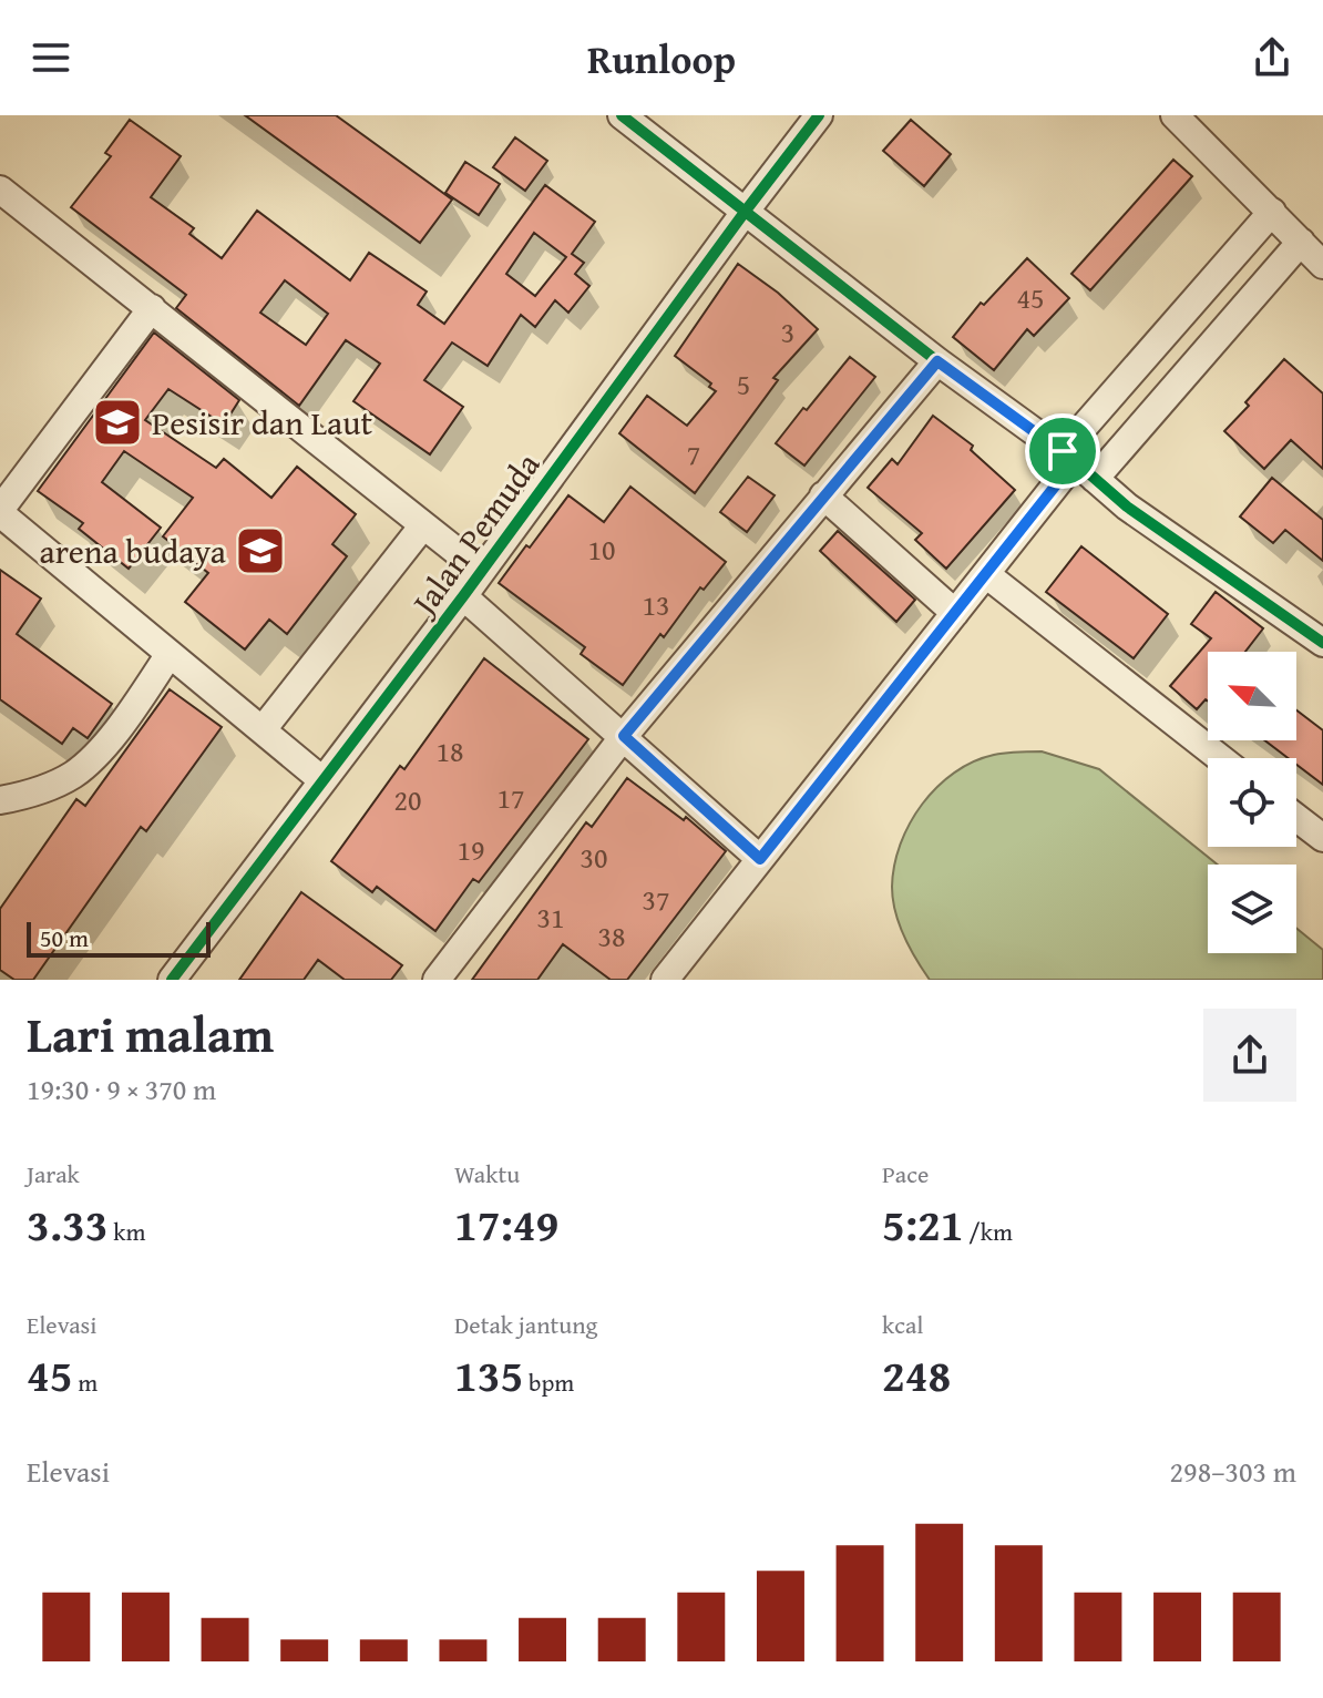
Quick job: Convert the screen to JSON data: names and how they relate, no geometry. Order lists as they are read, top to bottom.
{
  "streets": {
    "street": ["Jalan Pemuda"]
  },
  "places": {
    "school or university": ["Pesisir dan Laut", "arena budaya"]
  },
  "house_numbers": [
    "45",
    "3",
    "5",
    "7",
    "10",
    "13",
    "18",
    "17",
    "20",
    "19",
    "30",
    "37",
    "31",
    "38"
  ],
  "scale_bar": "50 m",
  "north": "top left",
  "page": {
    "header": "Runloop",
    "scale": "50 m",
    "heading": ["Lari malam", "19:30 · 9 × 370 m"],
    "stats": [
      ["Jarak", "3.33 km"],
      ["Waktu", "17:49"],
      ["Pace", "5:21 /km"],
      ["Elevasi", "45 m"],
      ["Detak jantung", "135 bpm"],
      ["kcal", "248"]
    ],
    "chart": ["Elevasi", "298–303 m"]
  }
}
